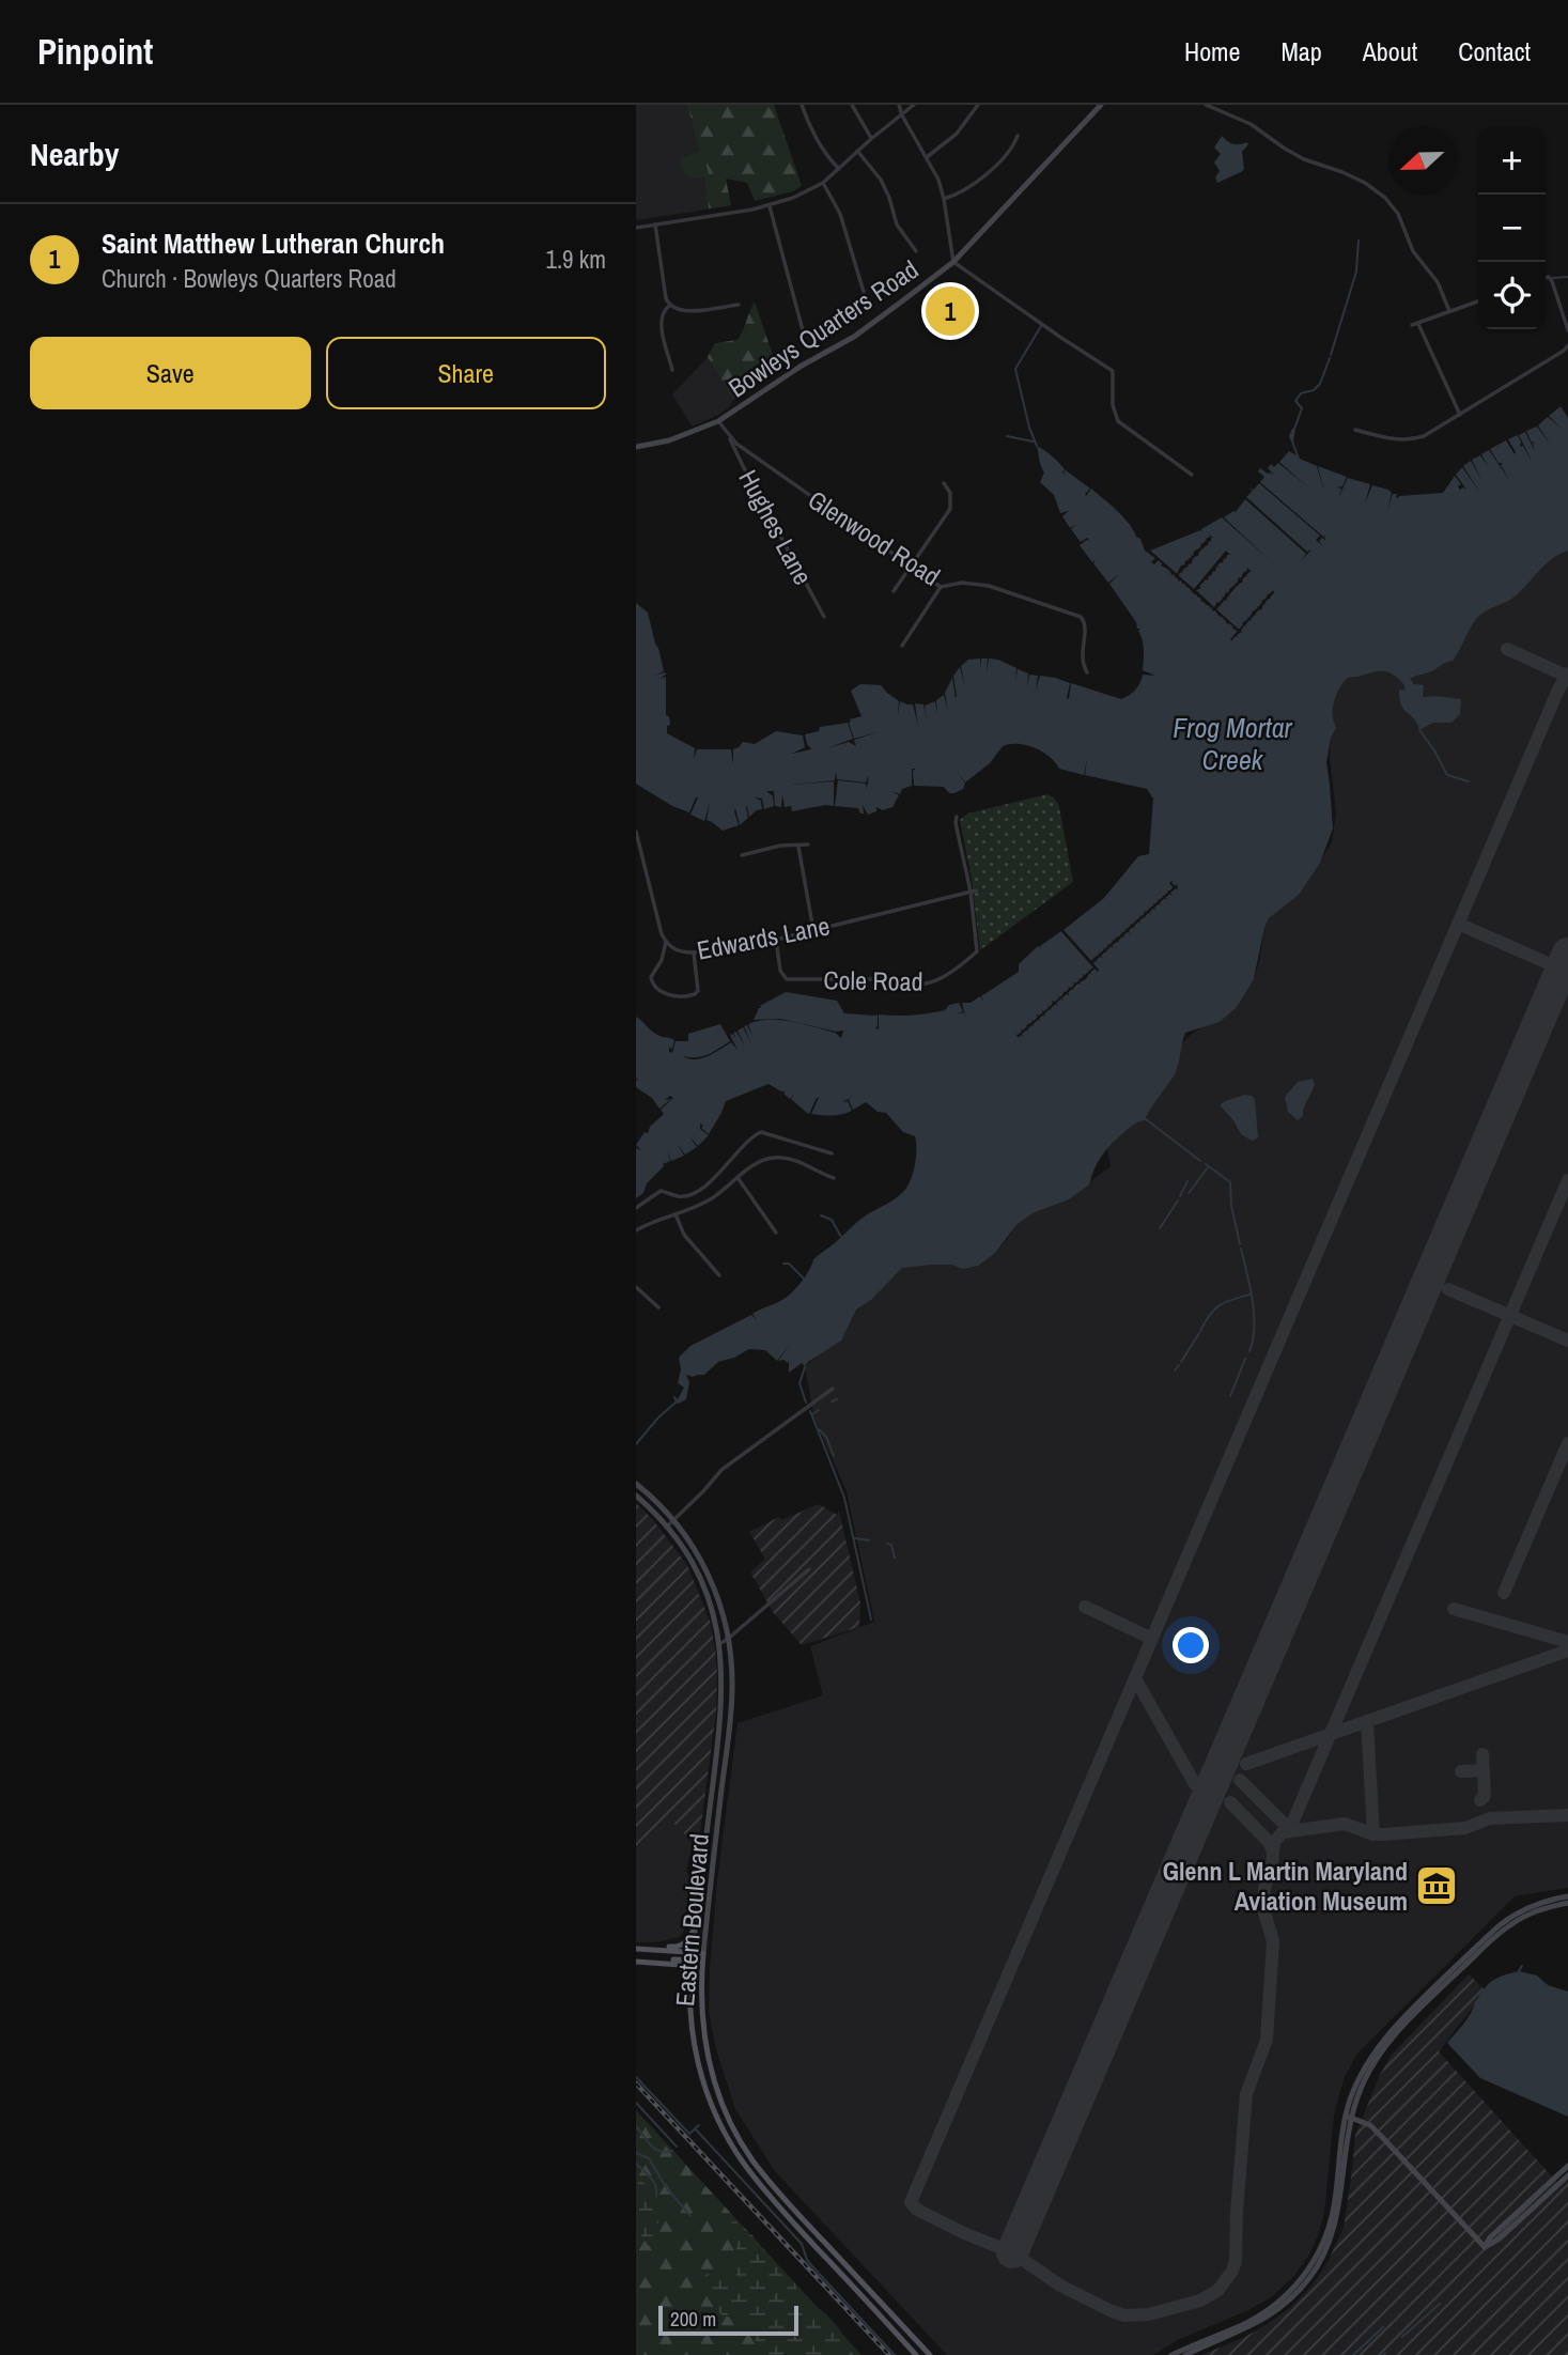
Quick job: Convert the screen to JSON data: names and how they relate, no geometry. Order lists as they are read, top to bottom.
{
  "streets": {
    "main road": ["Eastern Boulevard"],
    "street": [
      "Bowleys Quarters Road",
      "Hughes Lane",
      "Glenwood Road",
      "Edwards Lane",
      "Cole Road"
    ]
  },
  "crossings": [
    ["Bowleys Quarters Road", "Glenwood Road"],
    ["Hughes Lane", "Glenwood Road"],
    ["Edwards Lane", "Cole Road"]
  ],
  "water": ["Frog Mortar Creek"],
  "places": {
    "museum": ["Glenn L Martin Maryland Aviation Museum"]
  },
  "scale_bar": "200 m",
  "north": "left",
  "page": {
    "header": "Pinpoint",
    "nav": [
      "Home",
      "Map",
      "About",
      "Contact"
    ],
    "heading": "Nearby",
    "map_buttons": ["+", "−"],
    "list": [
      {
        "mark": "1",
        "name": "Saint Matthew Lutheran Church",
        "note": "Church · Bowleys Quarters Road",
        "value": "1.9 km"
      }
    ],
    "pins": "1",
    "buttons": ["Save", "Share"],
    "scale": "200 m"
  }
}
